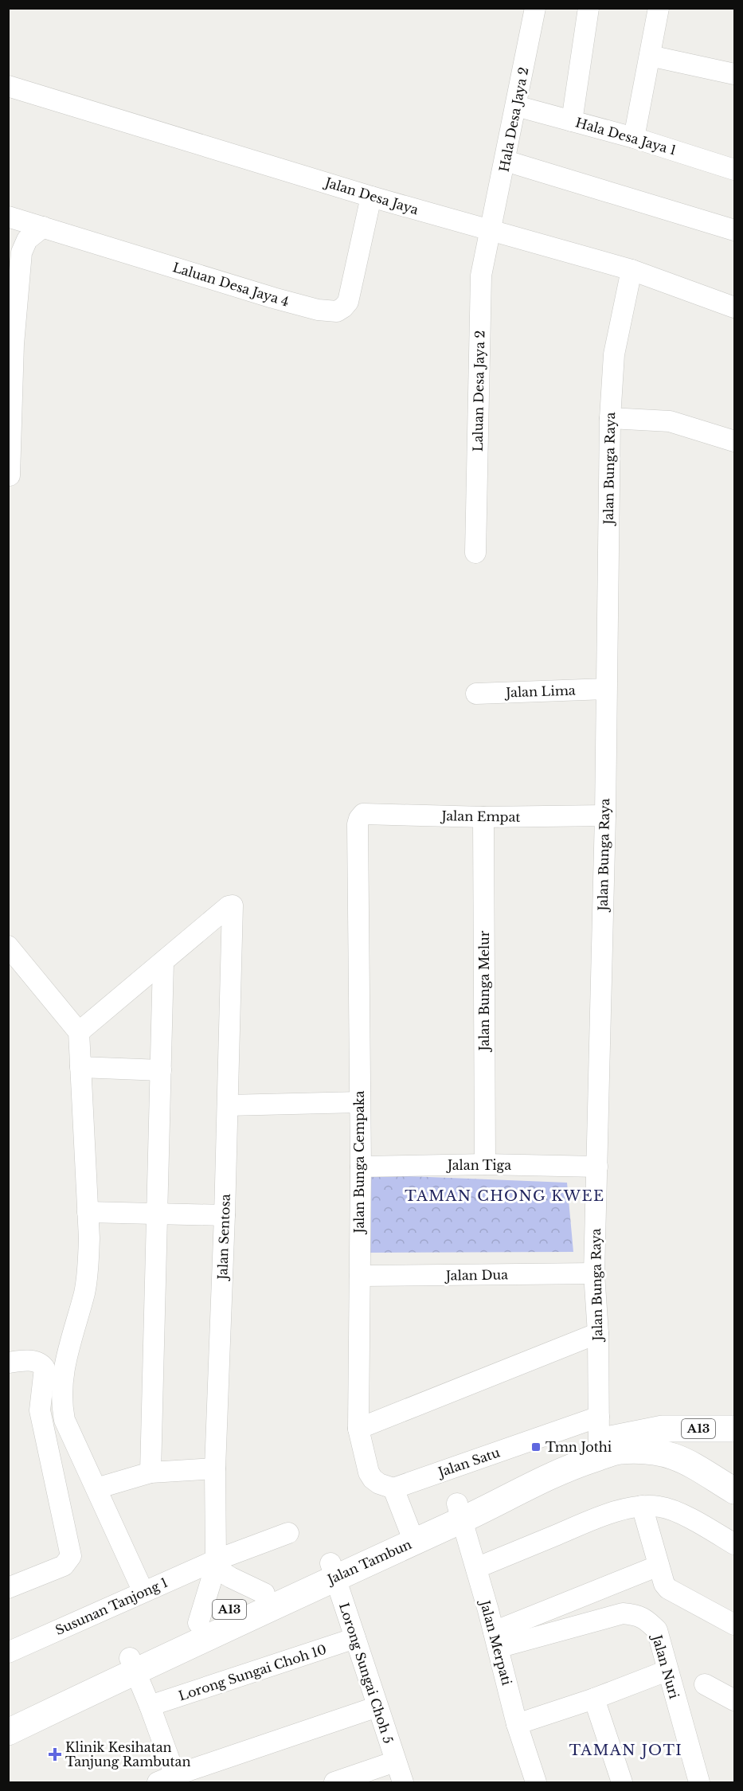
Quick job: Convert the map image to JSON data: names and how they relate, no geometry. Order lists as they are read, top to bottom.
{
  "streets": {
    "main road": ["A13", "Jalan Tambun"],
    "street": [
      "Hala Desa Jaya 2",
      "Hala Desa Jaya 1",
      "Jalan Desa Jaya",
      "Laluan Desa Jaya 4",
      "Laluan Desa Jaya 2",
      "Jalan Bunga Raya",
      "Jalan Lima",
      "Jalan Empat",
      "Jalan Bunga Melur",
      "Jalan Bunga Cempaka",
      "Jalan Tiga",
      "Jalan Sentosa",
      "Jalan Dua",
      "Jalan Satu",
      "Susunan Tanjong 1",
      "Jalan Merpati",
      "Jalan Nuri",
      "Lorong Sungai Choh 10",
      "Lorong Sungai Choh 5"
    ]
  },
  "crossings": [
    ["Hala Desa Jaya 2", "Hala Desa Jaya 1"],
    ["Hala Desa Jaya 2", "Jalan Desa Jaya"],
    ["Hala Desa Jaya 2", "Laluan Desa Jaya 2"],
    ["Jalan Desa Jaya", "Laluan Desa Jaya 4"],
    ["Jalan Desa Jaya", "Laluan Desa Jaya 2"],
    ["Jalan Desa Jaya", "Jalan Bunga Raya"],
    ["Jalan Bunga Raya", "Jalan Lima"],
    ["Jalan Bunga Raya", "Jalan Empat"],
    ["Jalan Bunga Raya", "Jalan Tiga"],
    ["Jalan Bunga Raya", "Jalan Dua"],
    ["Jalan Bunga Raya", "Jalan Satu"],
    ["Jalan Bunga Raya", "Jalan Tambun"],
    ["Jalan Empat", "Jalan Bunga Melur"],
    ["Jalan Empat", "Jalan Bunga Cempaka"],
    ["Jalan Bunga Melur", "Jalan Tiga"],
    ["Jalan Bunga Cempaka", "Jalan Tiga"],
    ["Jalan Bunga Cempaka", "Jalan Dua"],
    ["Jalan Bunga Cempaka", "Jalan Satu"],
    ["Jalan Sentosa", "Jalan Tambun"],
    ["Jalan Sentosa", "Susunan Tanjong 1"],
    ["Jalan Satu", "Jalan Tambun"],
    ["Jalan Tambun", "Jalan Merpati"],
    ["Jalan Tambun", "Lorong Sungai Choh 5"],
    ["Jalan Merpati", "Jalan Nuri"],
    ["Lorong Sungai Choh 10", "Lorong Sungai Choh 5"]
  ],
  "districts": ["TAMAN CHONG KWEE", "TAMAN JOTI"],
  "places": {
    "transit": ["Tmn Jothi"],
    "health": ["Klinik Kesihatan Tanjung Rambutan"]
  }
}
